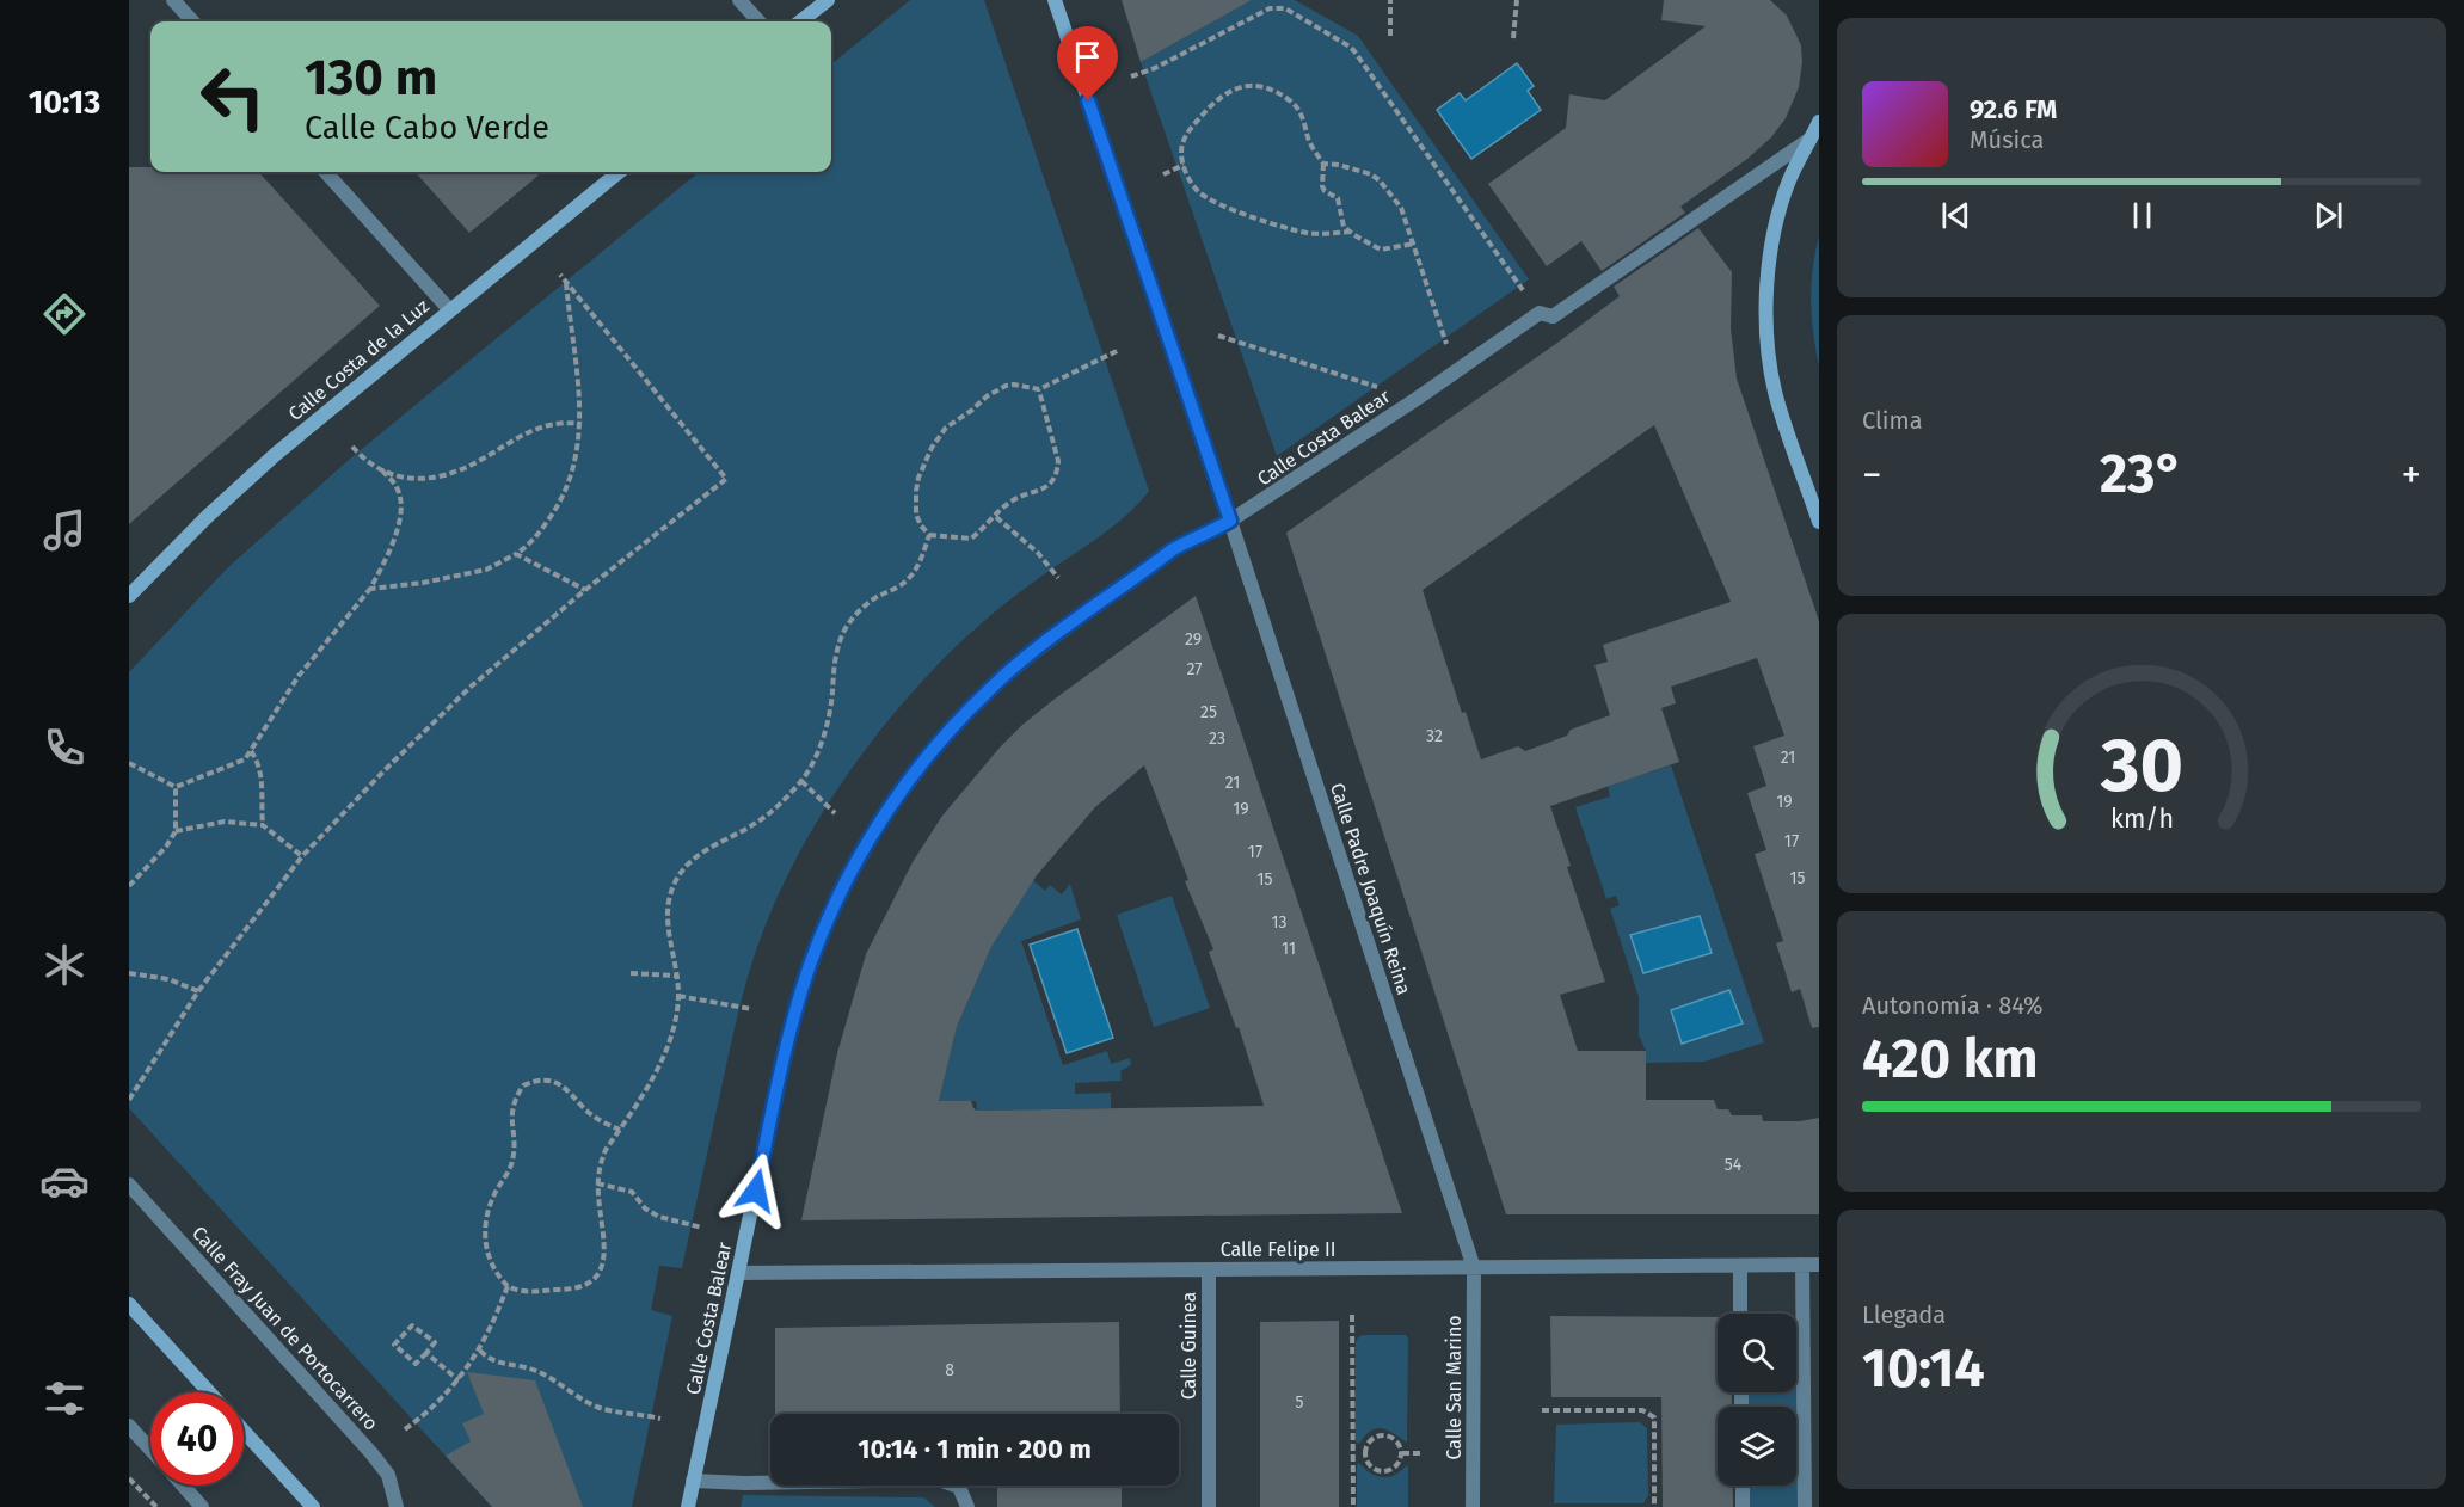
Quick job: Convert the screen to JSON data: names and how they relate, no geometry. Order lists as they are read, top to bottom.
{
  "streets": {
    "street": [
      "Calle Costa de la Luz",
      "Calle Costa Balear",
      "Calle Padre Joaquín Reina",
      "Calle Felipe II",
      "Calle Fray Juan de Portocarrero",
      "Calle Guinea",
      "Calle San Marino"
    ]
  },
  "crossings": [
    ["Calle Costa Balear", "Calle Padre Joaquín Reina"],
    ["Calle Costa Balear", "Calle Felipe II"],
    ["Calle Padre Joaquín Reina", "Calle Felipe II"],
    ["Calle Padre Joaquín Reina", "Calle San Marino"],
    ["Calle Felipe II", "Calle Guinea"],
    ["Calle Felipe II", "Calle San Marino"]
  ],
  "house_numbers": [
    "29",
    "27",
    "25",
    "32",
    "23",
    "21",
    "21",
    "19",
    "19",
    "17",
    "17",
    "15",
    "15",
    "13",
    "11",
    "54",
    "8",
    "5"
  ],
  "page": {
    "tabs": "10:13",
    "turn": ["130 m", "Calle Cabo Verde"],
    "song": ["92.6 FM", "Música"],
    "tile": [
      "Clima",
      ["Autonomía · 84%", "420 km"],
      ["Llegada", "10:14"]
    ],
    "heat": ["−", "23°", "+"],
    "limit": "40",
    "trip": "10:14 · 1 min · 200 m",
    "gauge": ["30", "km/h"]
  }
}
